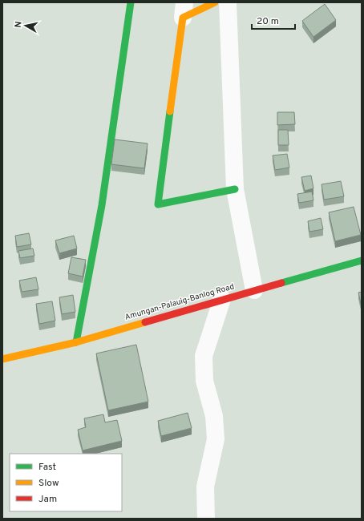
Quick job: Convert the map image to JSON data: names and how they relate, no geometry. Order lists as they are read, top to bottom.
{
  "streets": {
    "street": ["Amungan-Palauig-Banlog Road"]
  },
  "legend": ["Fast", "Slow", "Jam"],
  "scale_bar": "20 m",
  "north": "left"
}
